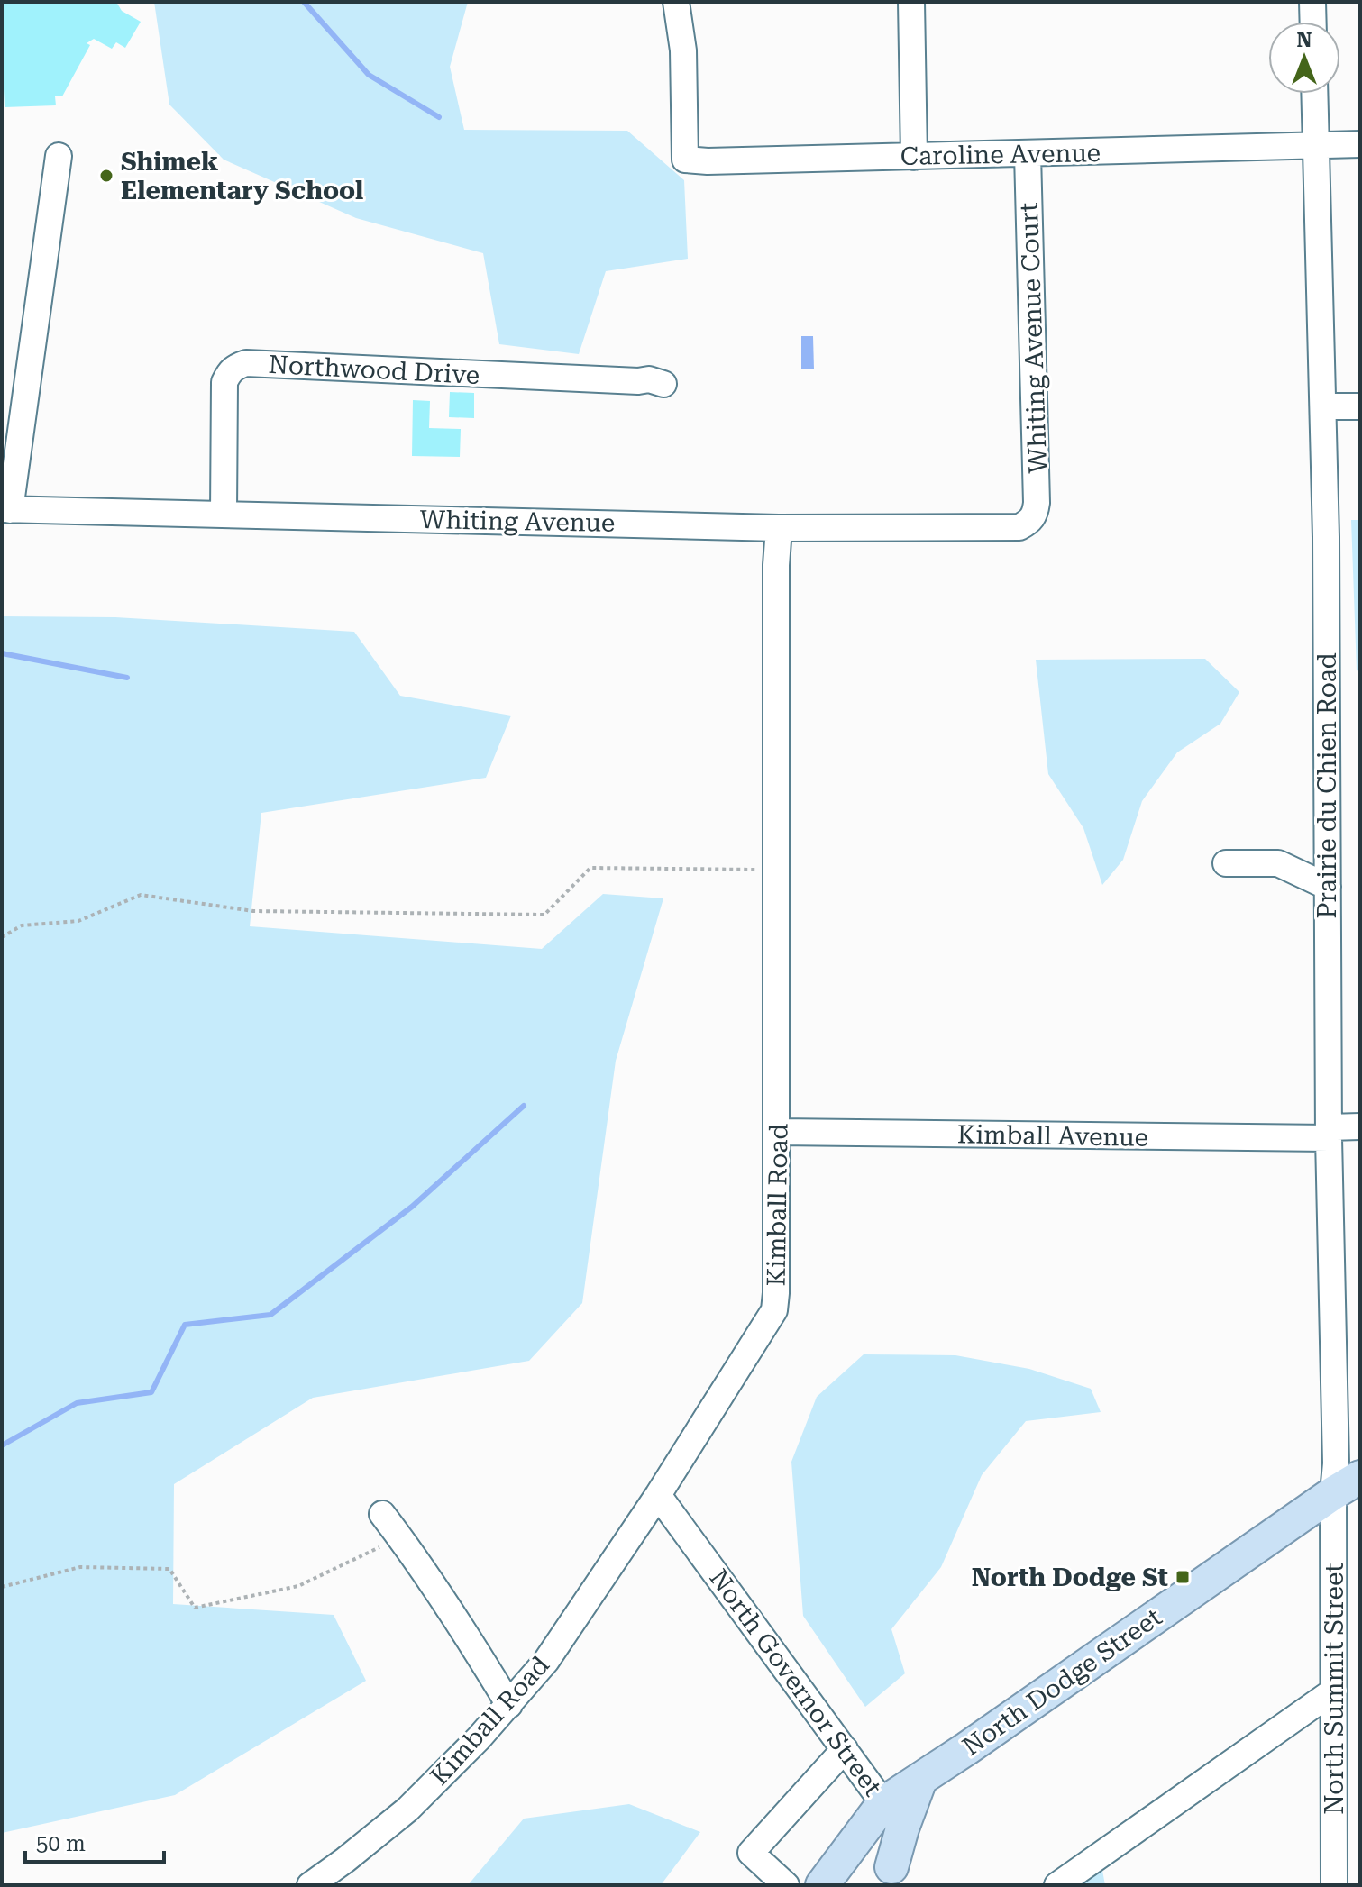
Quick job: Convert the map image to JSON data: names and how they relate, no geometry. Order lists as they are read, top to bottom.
{
  "streets": {
    "main road": ["North Dodge Street", "North Governor Street"],
    "street": [
      "Caroline Avenue",
      "Whiting Avenue Court",
      "Northwood Drive",
      "Whiting Avenue",
      "Prairie du Chien Road",
      "Kimball Avenue",
      "Kimball Road",
      "North Summit Street"
    ]
  },
  "crossings": [
    ["Caroline Avenue", "Whiting Avenue Court"],
    ["Caroline Avenue", "Prairie du Chien Road"],
    ["Whiting Avenue Court", "Whiting Avenue"],
    ["Northwood Drive", "Whiting Avenue"],
    ["Whiting Avenue", "Kimball Road"],
    ["Prairie du Chien Road", "Kimball Avenue"],
    ["Prairie du Chien Road", "North Dodge Street"],
    ["Prairie du Chien Road", "North Summit Street"],
    ["Kimball Avenue", "Kimball Road"],
    ["Kimball Road", "North Governor Street"],
    ["North Dodge Street", "North Governor Street"],
    ["North Dodge Street", "North Summit Street"]
  ],
  "places": {
    "other": ["Shimek Elementary School"],
    "transit": ["North Dodge St"]
  },
  "scale_bar": "50 m",
  "north": "top"
}
